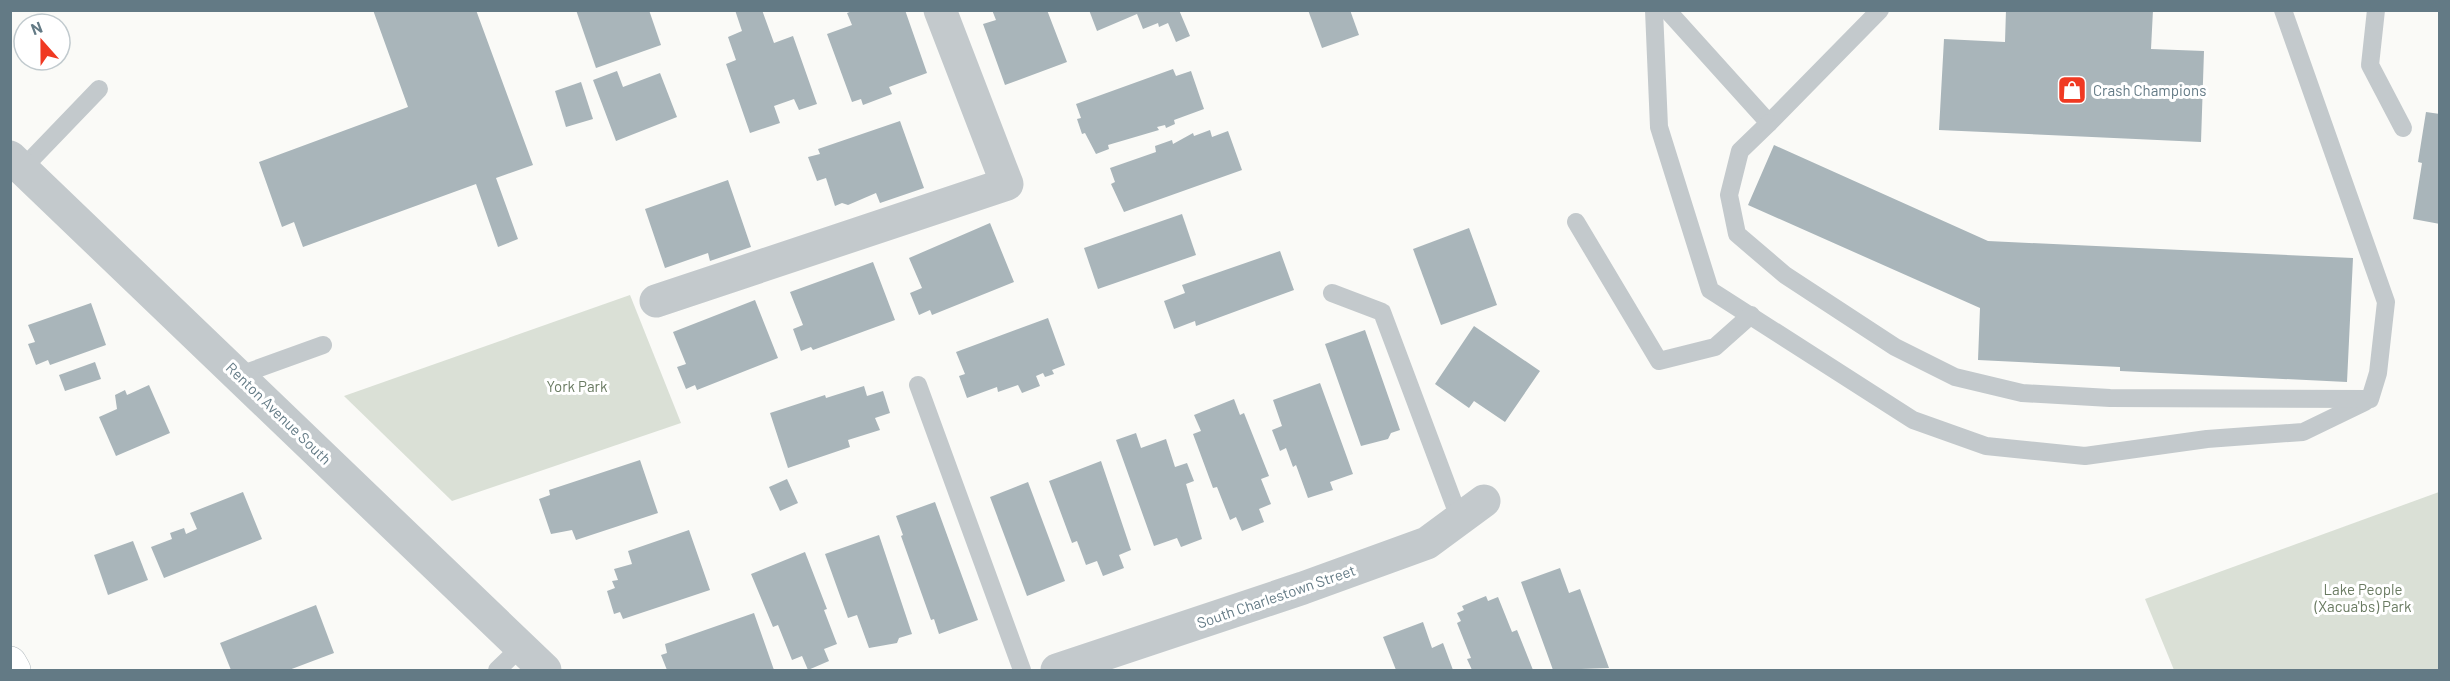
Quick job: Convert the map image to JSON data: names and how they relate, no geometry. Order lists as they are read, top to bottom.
{
  "streets": {
    "street": ["Renton Avenue South", "South Charlestown Street"]
  },
  "parks": ["York Park", "Lake People (Xacua'bs) Park"],
  "places": {
    "shop": ["Crash Champions"]
  },
  "north": "top"
}
